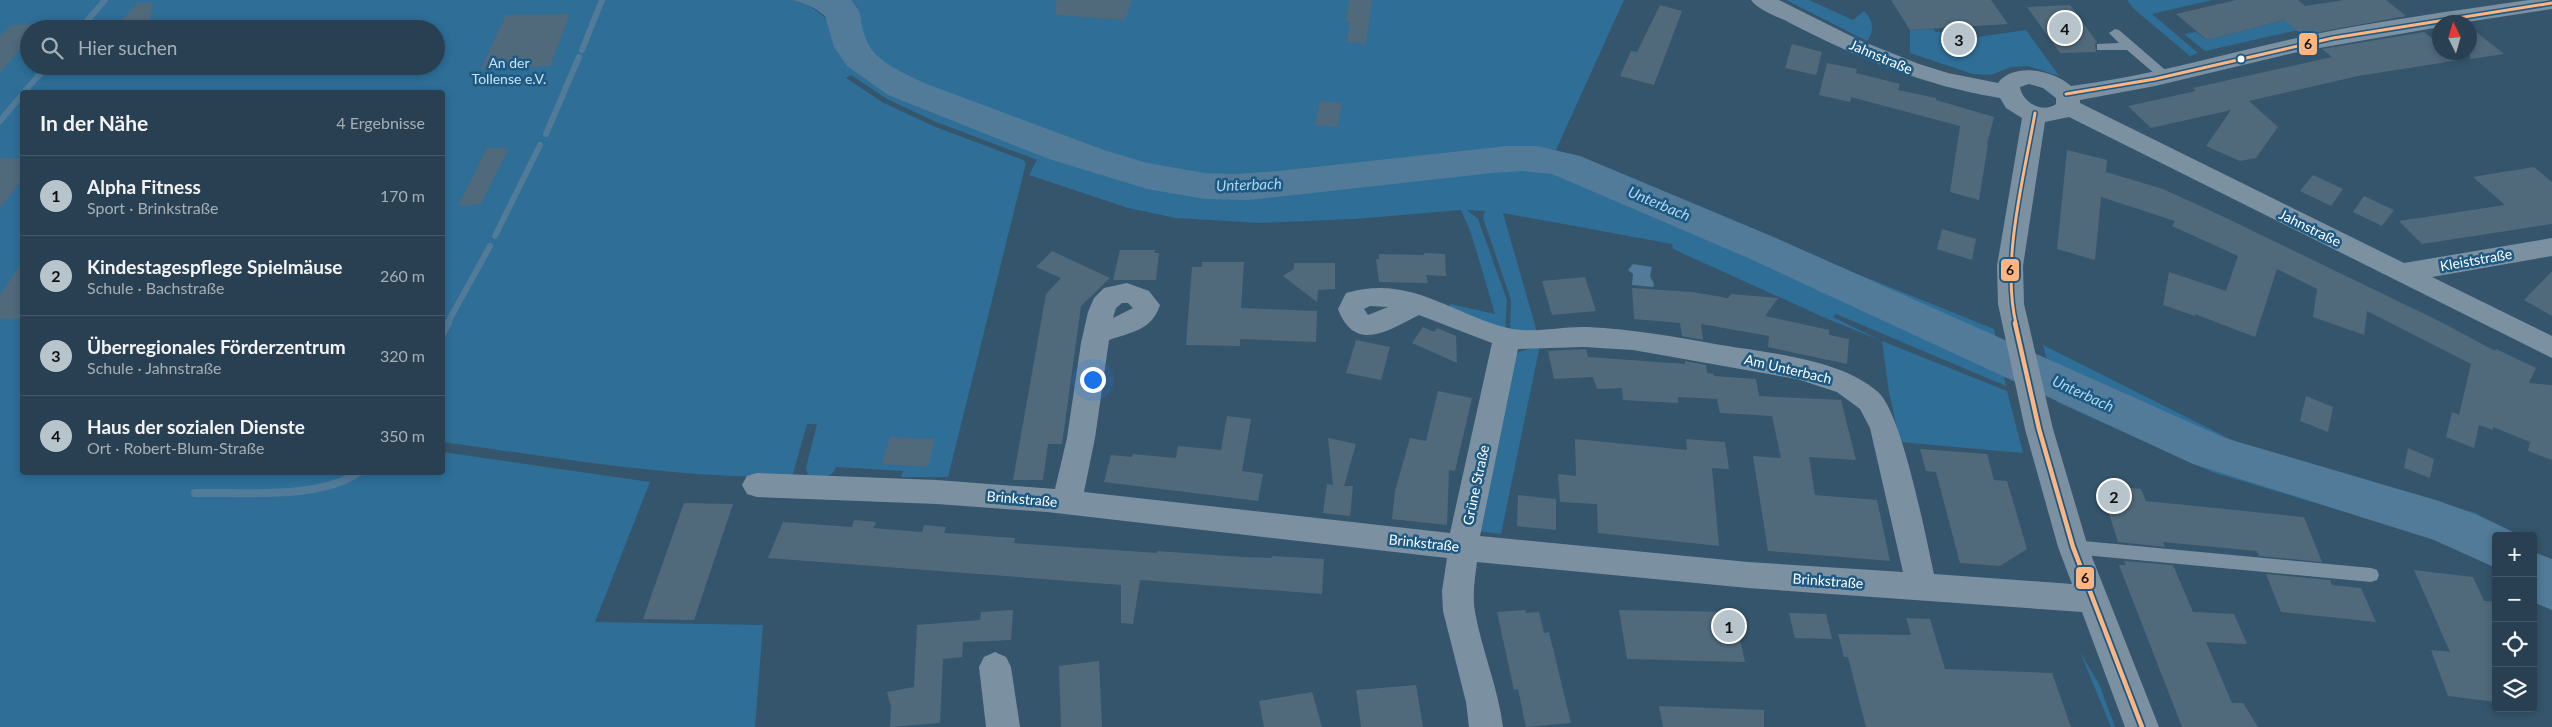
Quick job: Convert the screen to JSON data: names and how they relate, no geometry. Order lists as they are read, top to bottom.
{
  "streets": {
    "street": [
      "Jahnstraße",
      "Kleiststraße",
      "Am Unterbach",
      "Grüne Straße",
      "Brinkstraße"
    ]
  },
  "crossings": [
    ["Jahnstraße", "Kleiststraße"],
    ["Am Unterbach", "Grüne Straße"],
    ["Am Unterbach", "Brinkstraße"],
    ["Grüne Straße", "Brinkstraße"]
  ],
  "water": ["Unterbach"],
  "parks": ["An der Tollense e.V."],
  "lines": ["transit line 6"],
  "north": "top",
  "page": {
    "pins": [
      "4",
      "3",
      "2",
      "1"
    ],
    "search": "Hier suchen",
    "heading": ["In der Nähe", "4 Ergebnisse"],
    "list": [
      {
        "mark": "1",
        "name": "Alpha Fitness",
        "note": "Sport · Brinkstraße",
        "value": "170 m"
      },
      {
        "mark": "2",
        "name": "Kindestagespflege Spielmäuse",
        "note": "Schule · Bachstraße",
        "value": "260 m"
      },
      {
        "mark": "3",
        "name": "Überregionales Förderzentrum",
        "note": "Schule · Jahnstraße",
        "value": "320 m"
      },
      {
        "mark": "4",
        "name": "Haus der sozialen Dienste",
        "note": "Ort · Robert-Blum-Straße",
        "value": "350 m"
      }
    ],
    "map_buttons": ["+", "−"]
  }
}
